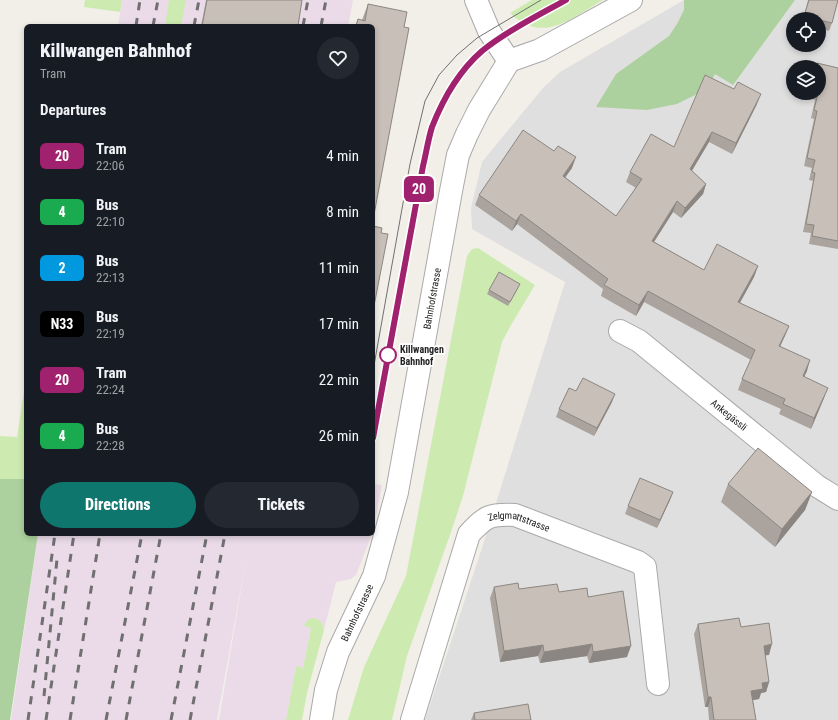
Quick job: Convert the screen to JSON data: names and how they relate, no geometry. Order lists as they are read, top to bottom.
{
  "streets": {
    "street": ["Bahnhofstrasse", "Ankegässli", "Zelgmattstrasse"]
  },
  "places": ["Killwangen Bahnhof"],
  "lines": ["tram line 20"],
  "page": {
    "on_map": "20",
    "heading": [
      ["Killwangen Bahnhof", "Tram"],
      "Departures"
    ],
    "list": [
      {
        "mark": "20",
        "name": "Tram",
        "note": "22:06",
        "value": "4 min"
      },
      {
        "mark": "4",
        "name": "Bus",
        "note": "22:10",
        "value": "8 min"
      },
      {
        "mark": "2",
        "name": "Bus",
        "note": "22:13",
        "value": "11 min"
      },
      {
        "mark": "N33",
        "name": "Bus",
        "note": "22:19",
        "value": "17 min"
      },
      {
        "mark": "20",
        "name": "Tram",
        "note": "22:24",
        "value": "22 min"
      },
      {
        "mark": "4",
        "name": "Bus",
        "note": "22:28",
        "value": "26 min"
      }
    ],
    "buttons": ["Directions", "Tickets"]
  }
}
